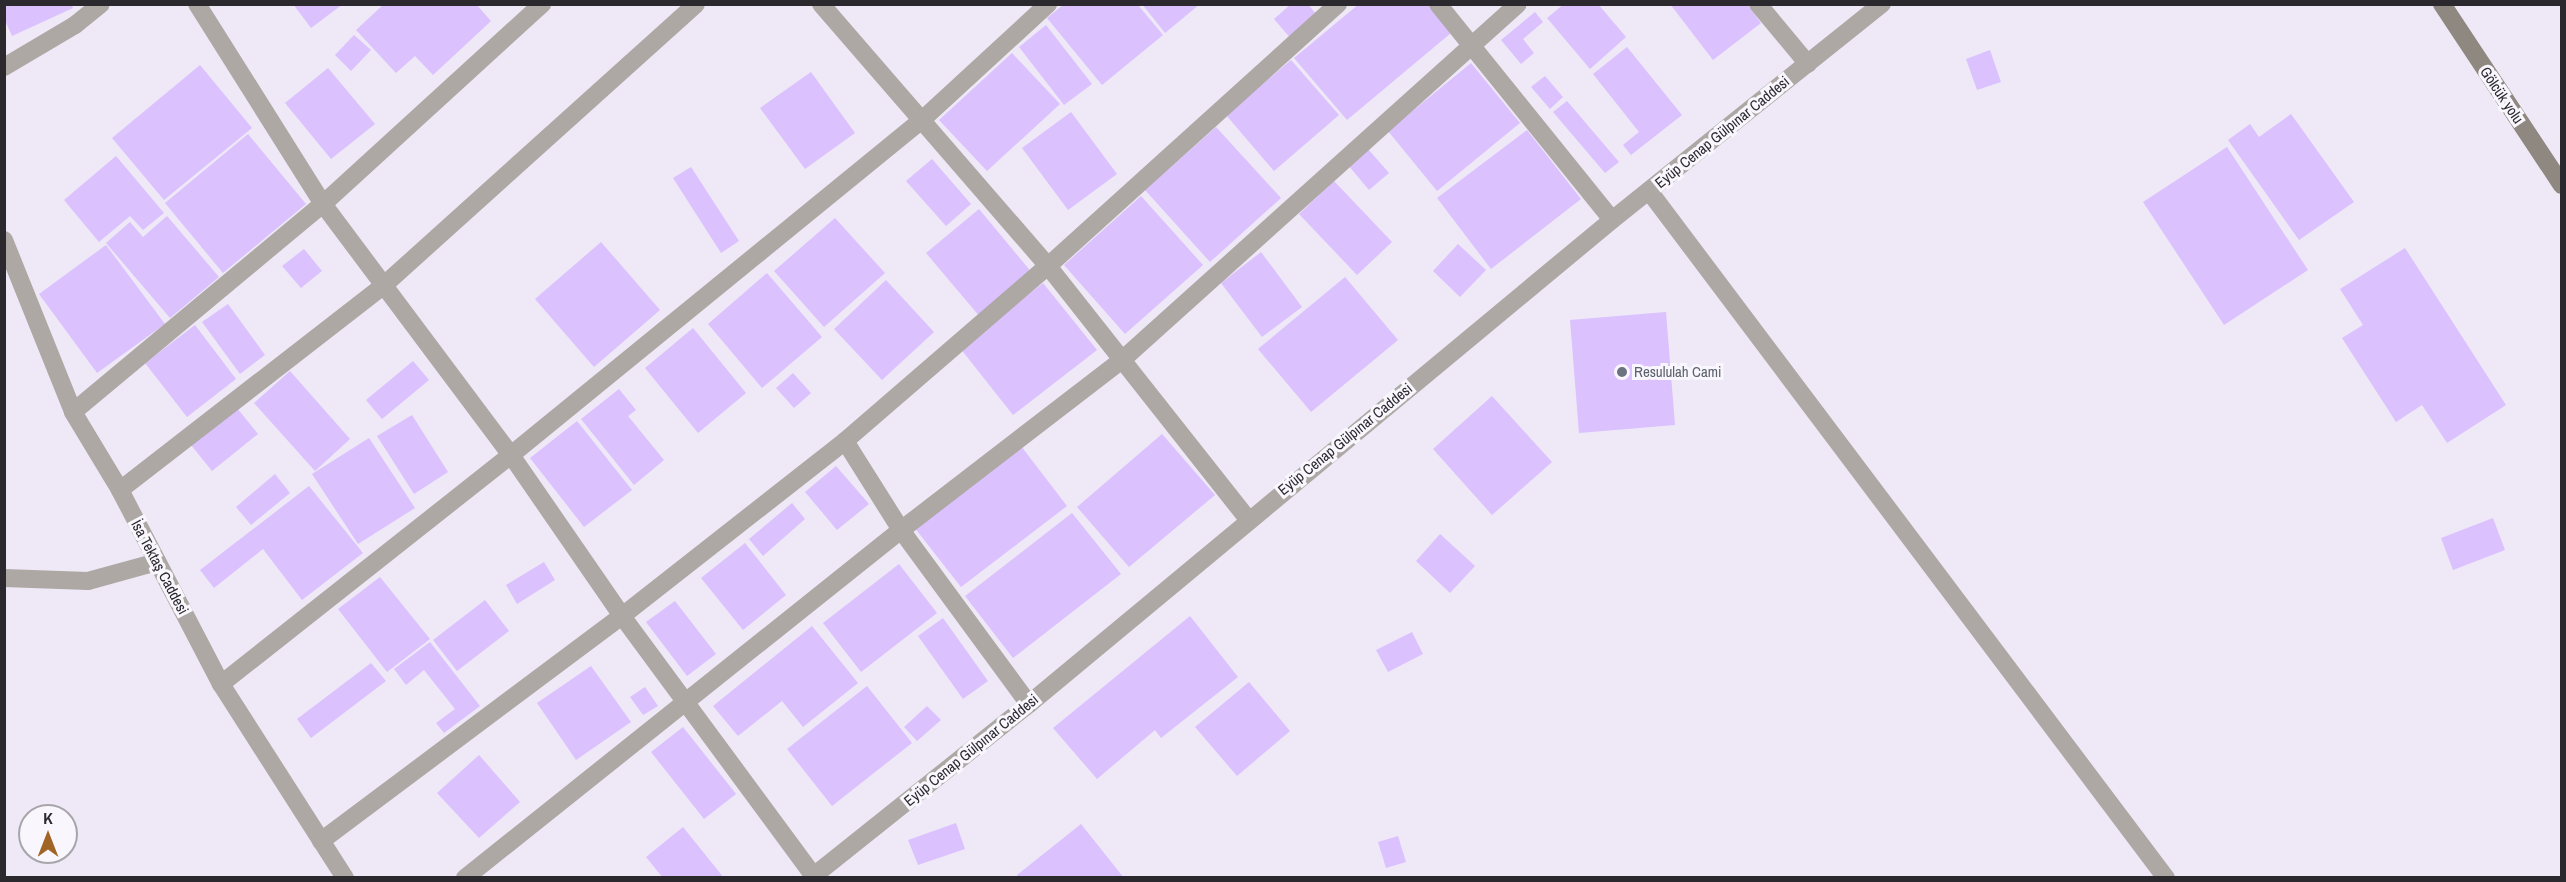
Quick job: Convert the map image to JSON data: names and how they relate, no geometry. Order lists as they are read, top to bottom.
{
  "streets": {
    "main road": ["Gölcük yolu"],
    "street": ["Eyüp Cenap Gülpınar Caddesi", "İsa Tektaş Caddesi"]
  },
  "places": ["Resululah Cami"],
  "north": "top"
}
